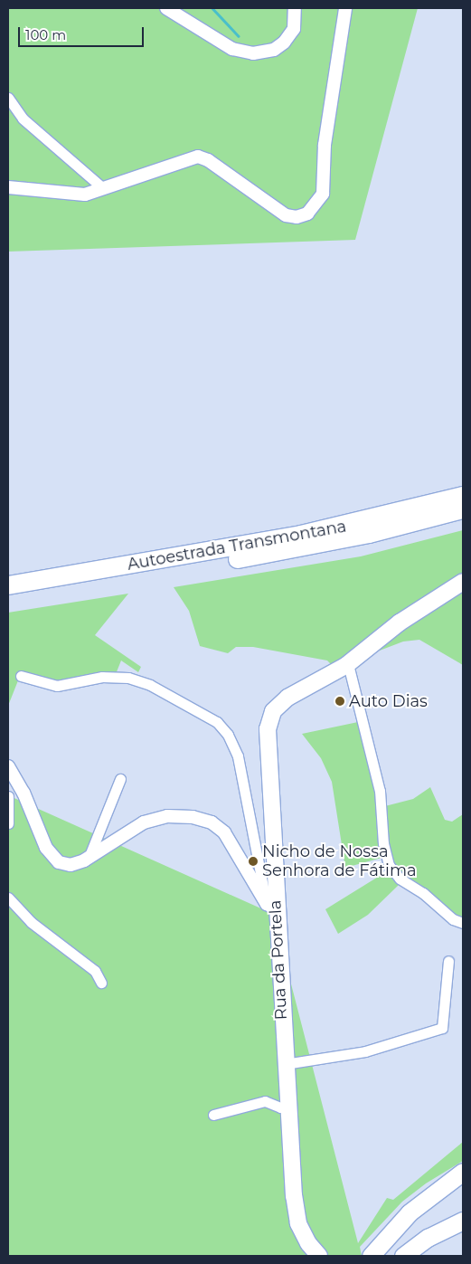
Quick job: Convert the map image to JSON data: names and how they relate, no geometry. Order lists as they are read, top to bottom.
{
  "streets": {
    "highway": ["Autoestrada Transmontana"],
    "main road": ["Rua da Portela"]
  },
  "places": ["Auto Dias", "Nicho de Nossa Senhora de Fátima"],
  "scale_bar": "100 m"
}
